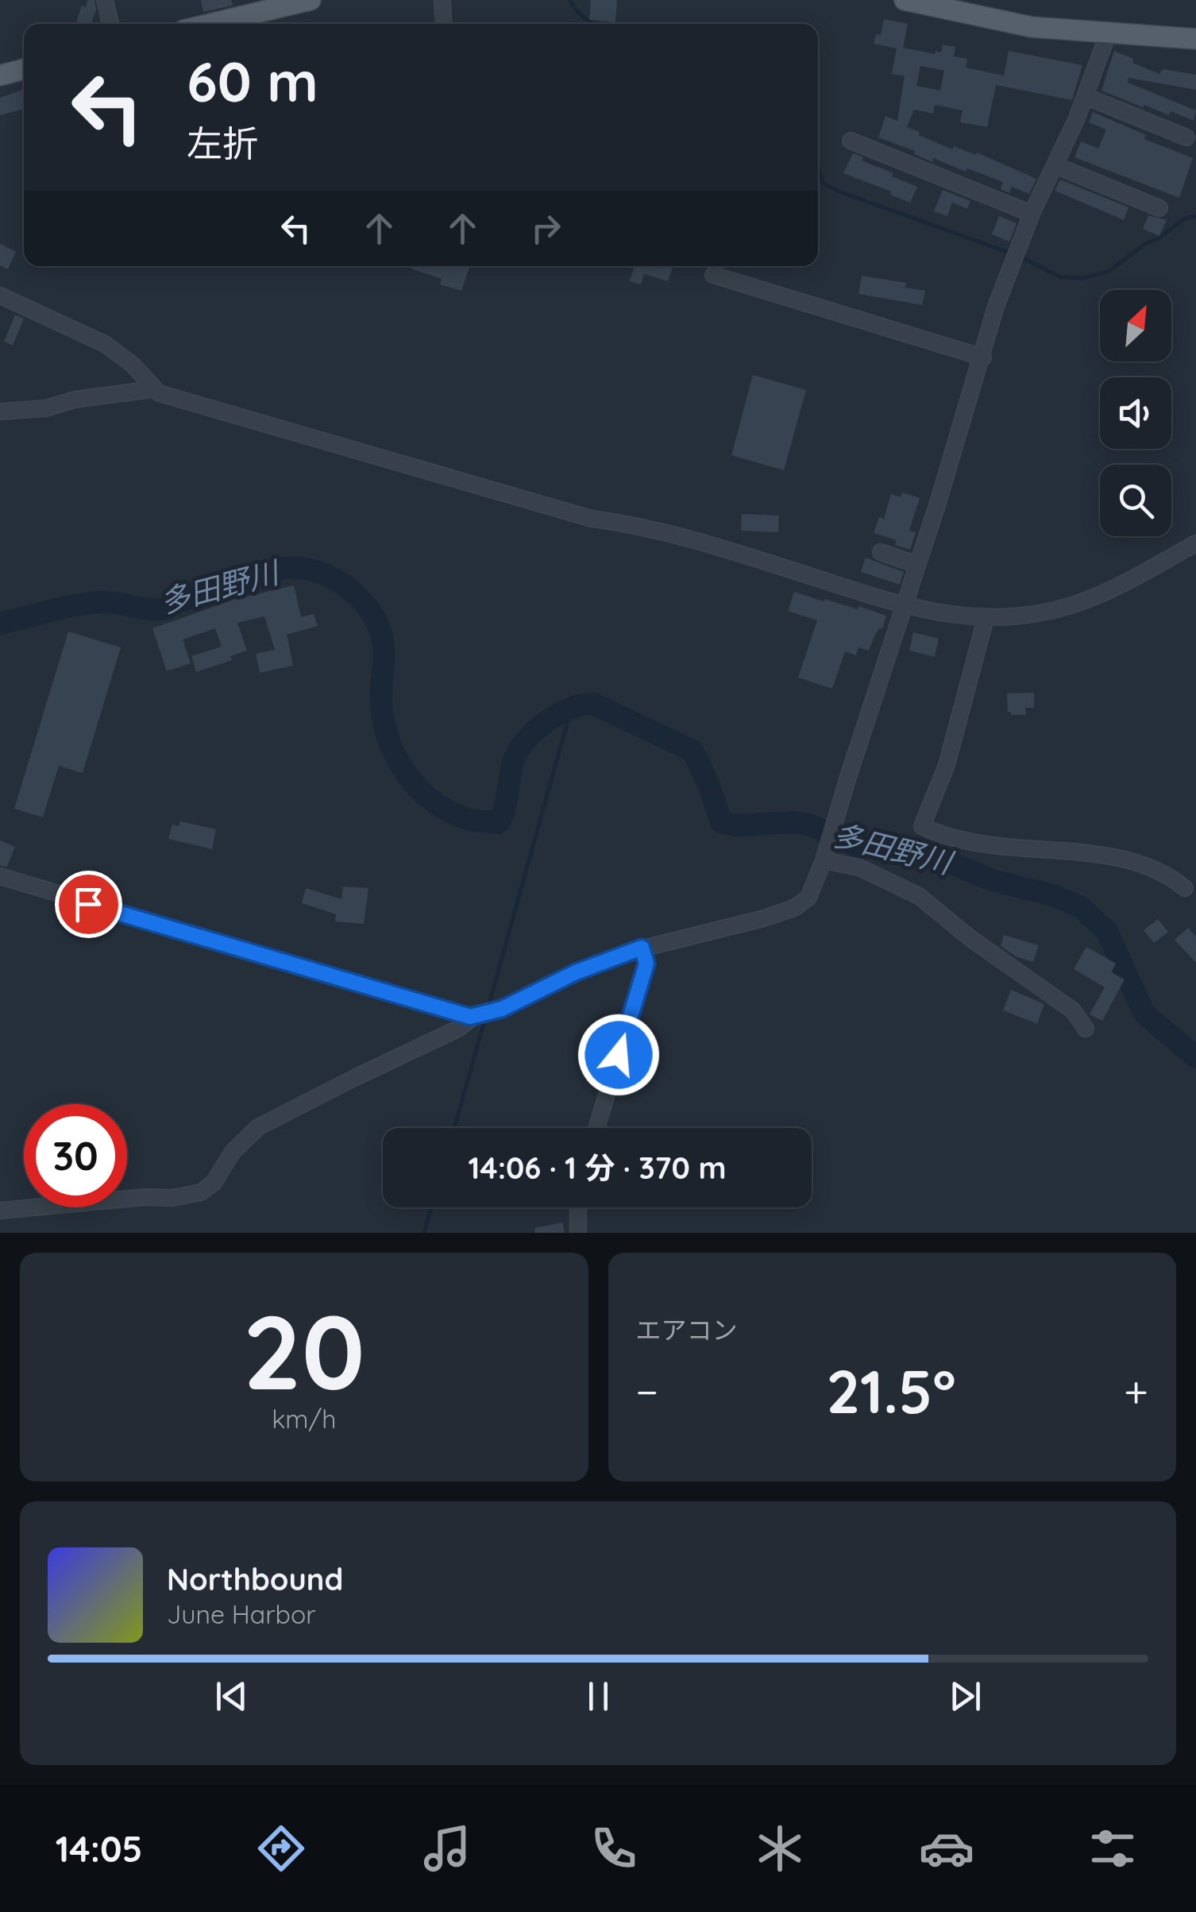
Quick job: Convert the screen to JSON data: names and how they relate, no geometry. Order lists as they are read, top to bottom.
{
  "water": ["多田野川"],
  "north": "top right",
  "page": {
    "turn": ["60 m", "左折"],
    "limit": "30",
    "trip": "14:06 · 1 分 · 370 m",
    "tile": [
      ["20", "km/h"],
      "エアコン"
    ],
    "heat": ["−", "21.5°", "+"],
    "song": ["Northbound", "June Harbor"],
    "tabs": "14:05"
  }
}
